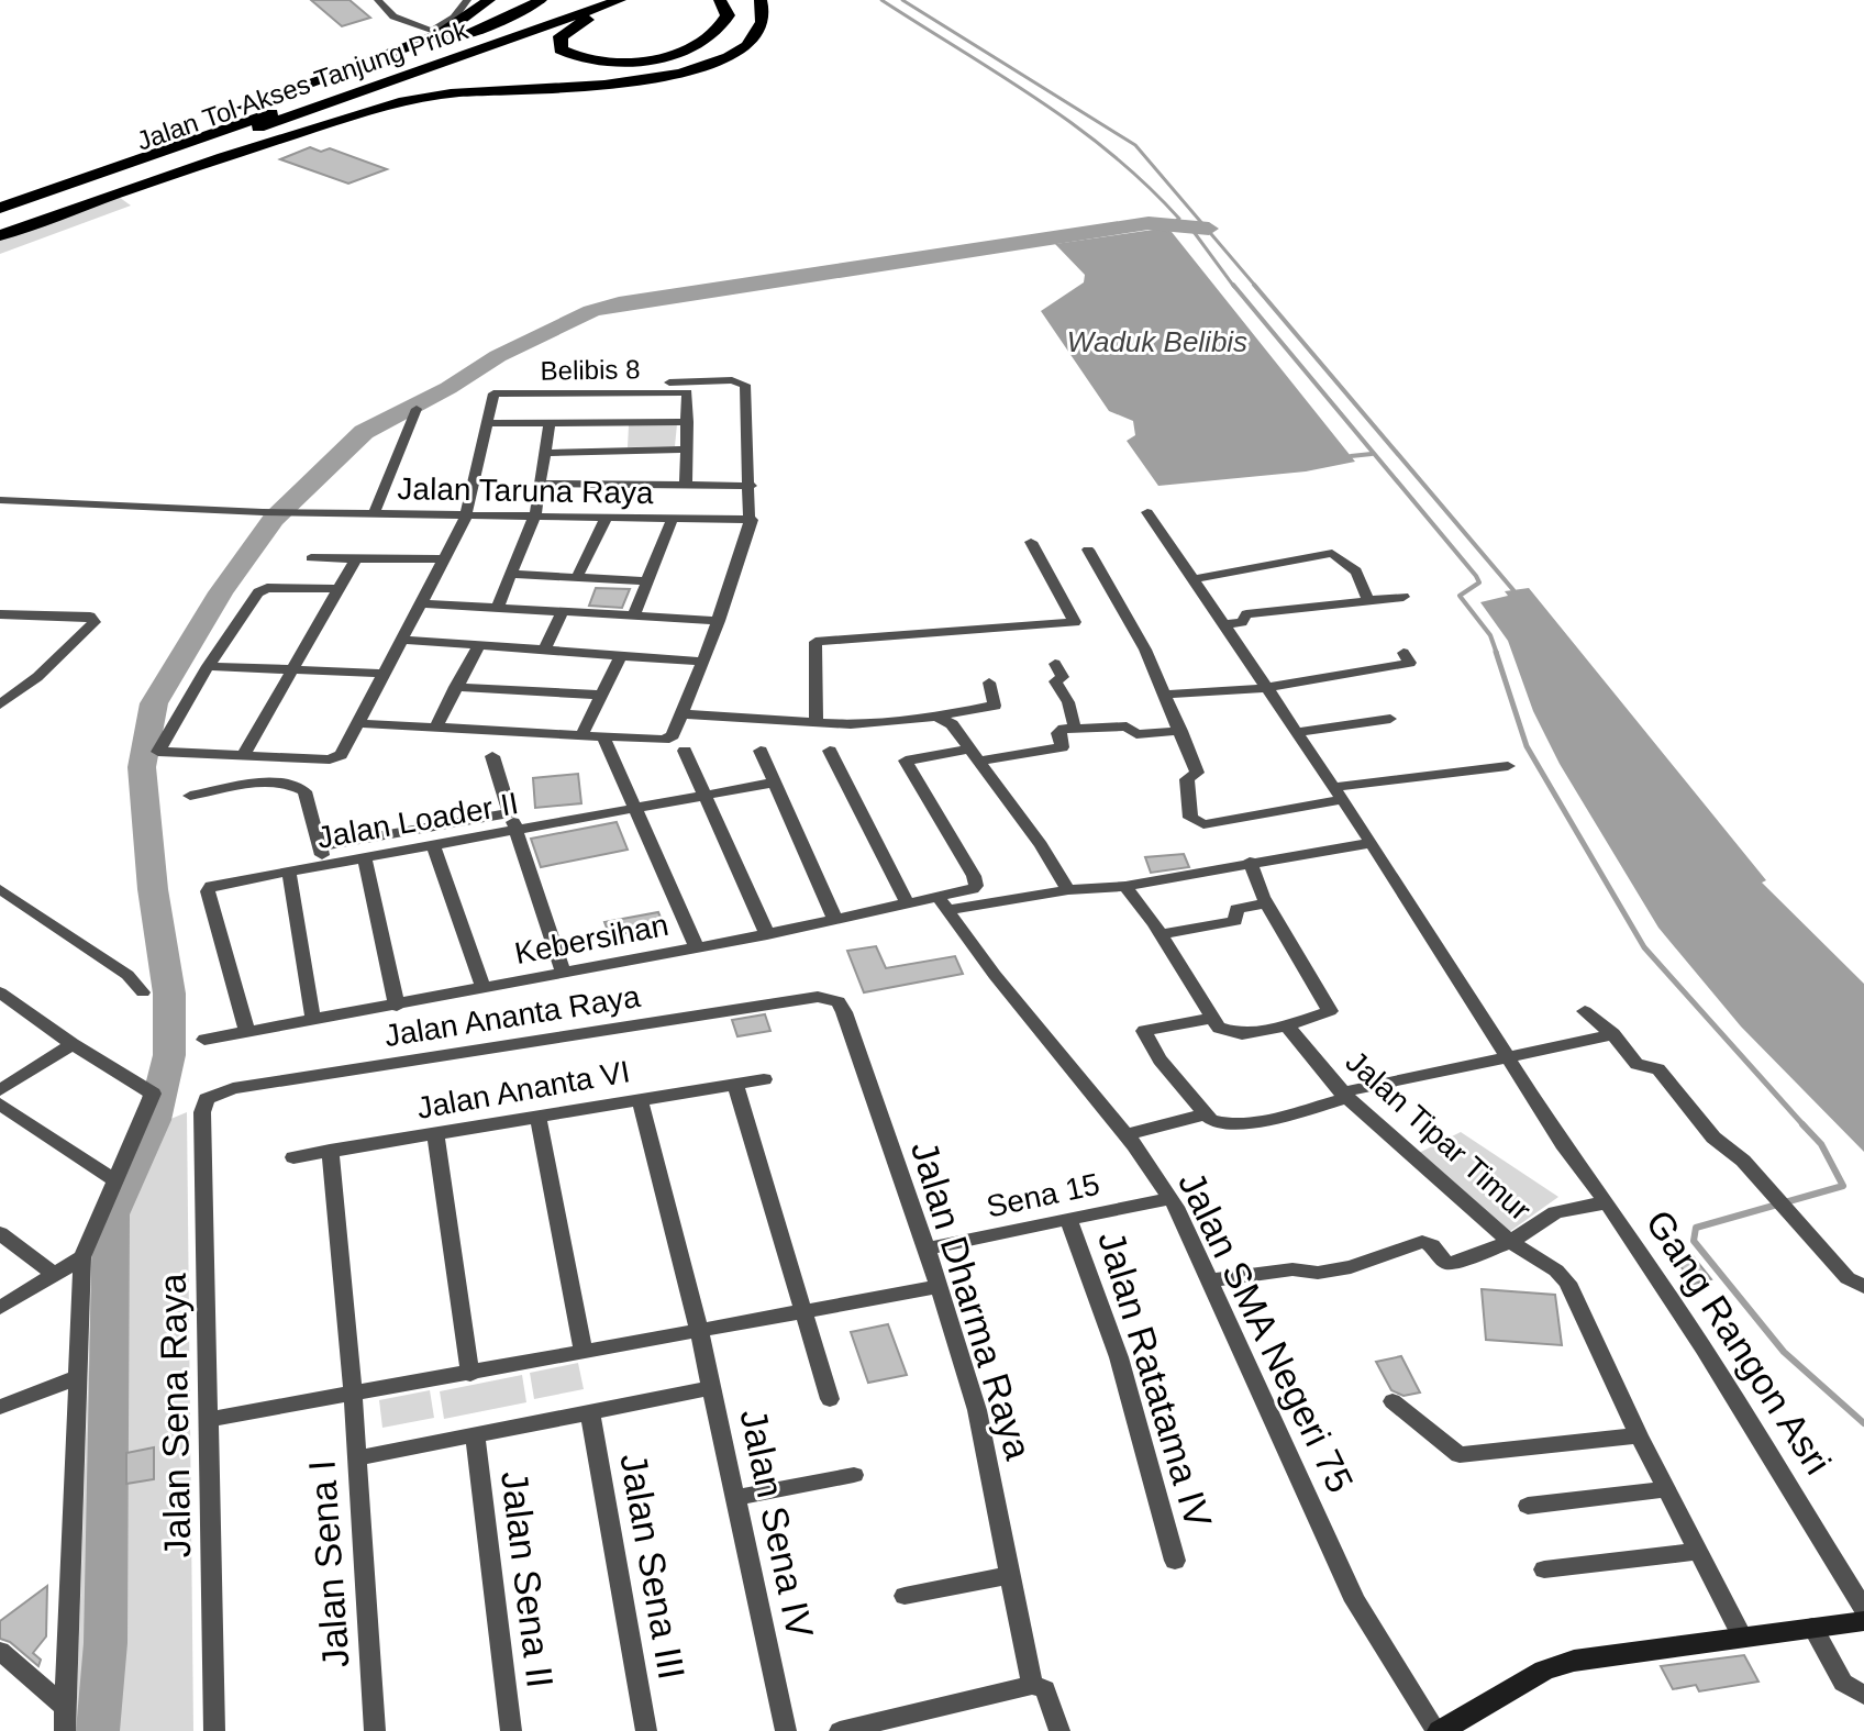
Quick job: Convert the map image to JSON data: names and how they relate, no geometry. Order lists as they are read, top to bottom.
{
  "streets": {
    "highway": ["Jalan Tol Akses Tanjung Priok"],
    "street": [
      "Belibis 8",
      "Jalan Taruna Raya",
      "Jalan Loader II",
      "Kebersihan",
      "Jalan Ananta Raya",
      "Jalan Ananta VI",
      "Jalan Tipar Timur",
      "Sena 15",
      "Jalan Dharma Raya",
      "Jalan SMA Negeri 75",
      "Gang Rangon Asri",
      "Jalan Ratatama IV",
      "Jalan Sena Raya",
      "Jalan Sena IV",
      "Jalan Sena I",
      "Jalan Sena III",
      "Jalan Sena II"
    ]
  },
  "crossings": [
    ["Jalan Loader II", "Kebersihan"],
    ["Kebersihan", "Jalan SMA Negeri 75"],
    ["Jalan Ananta Raya", "Jalan Dharma Raya"],
    ["Jalan Ananta Raya", "Jalan Sena Raya"],
    ["Jalan Ananta VI", "Jalan Sena IV"],
    ["Jalan Ananta VI", "Jalan Sena I"],
    ["Sena 15", "Jalan Dharma Raya"],
    ["Sena 15", "Jalan SMA Negeri 75"],
    ["Sena 15", "Jalan Ratatama IV"]
  ],
  "water": ["Waduk Belibis"]
}
